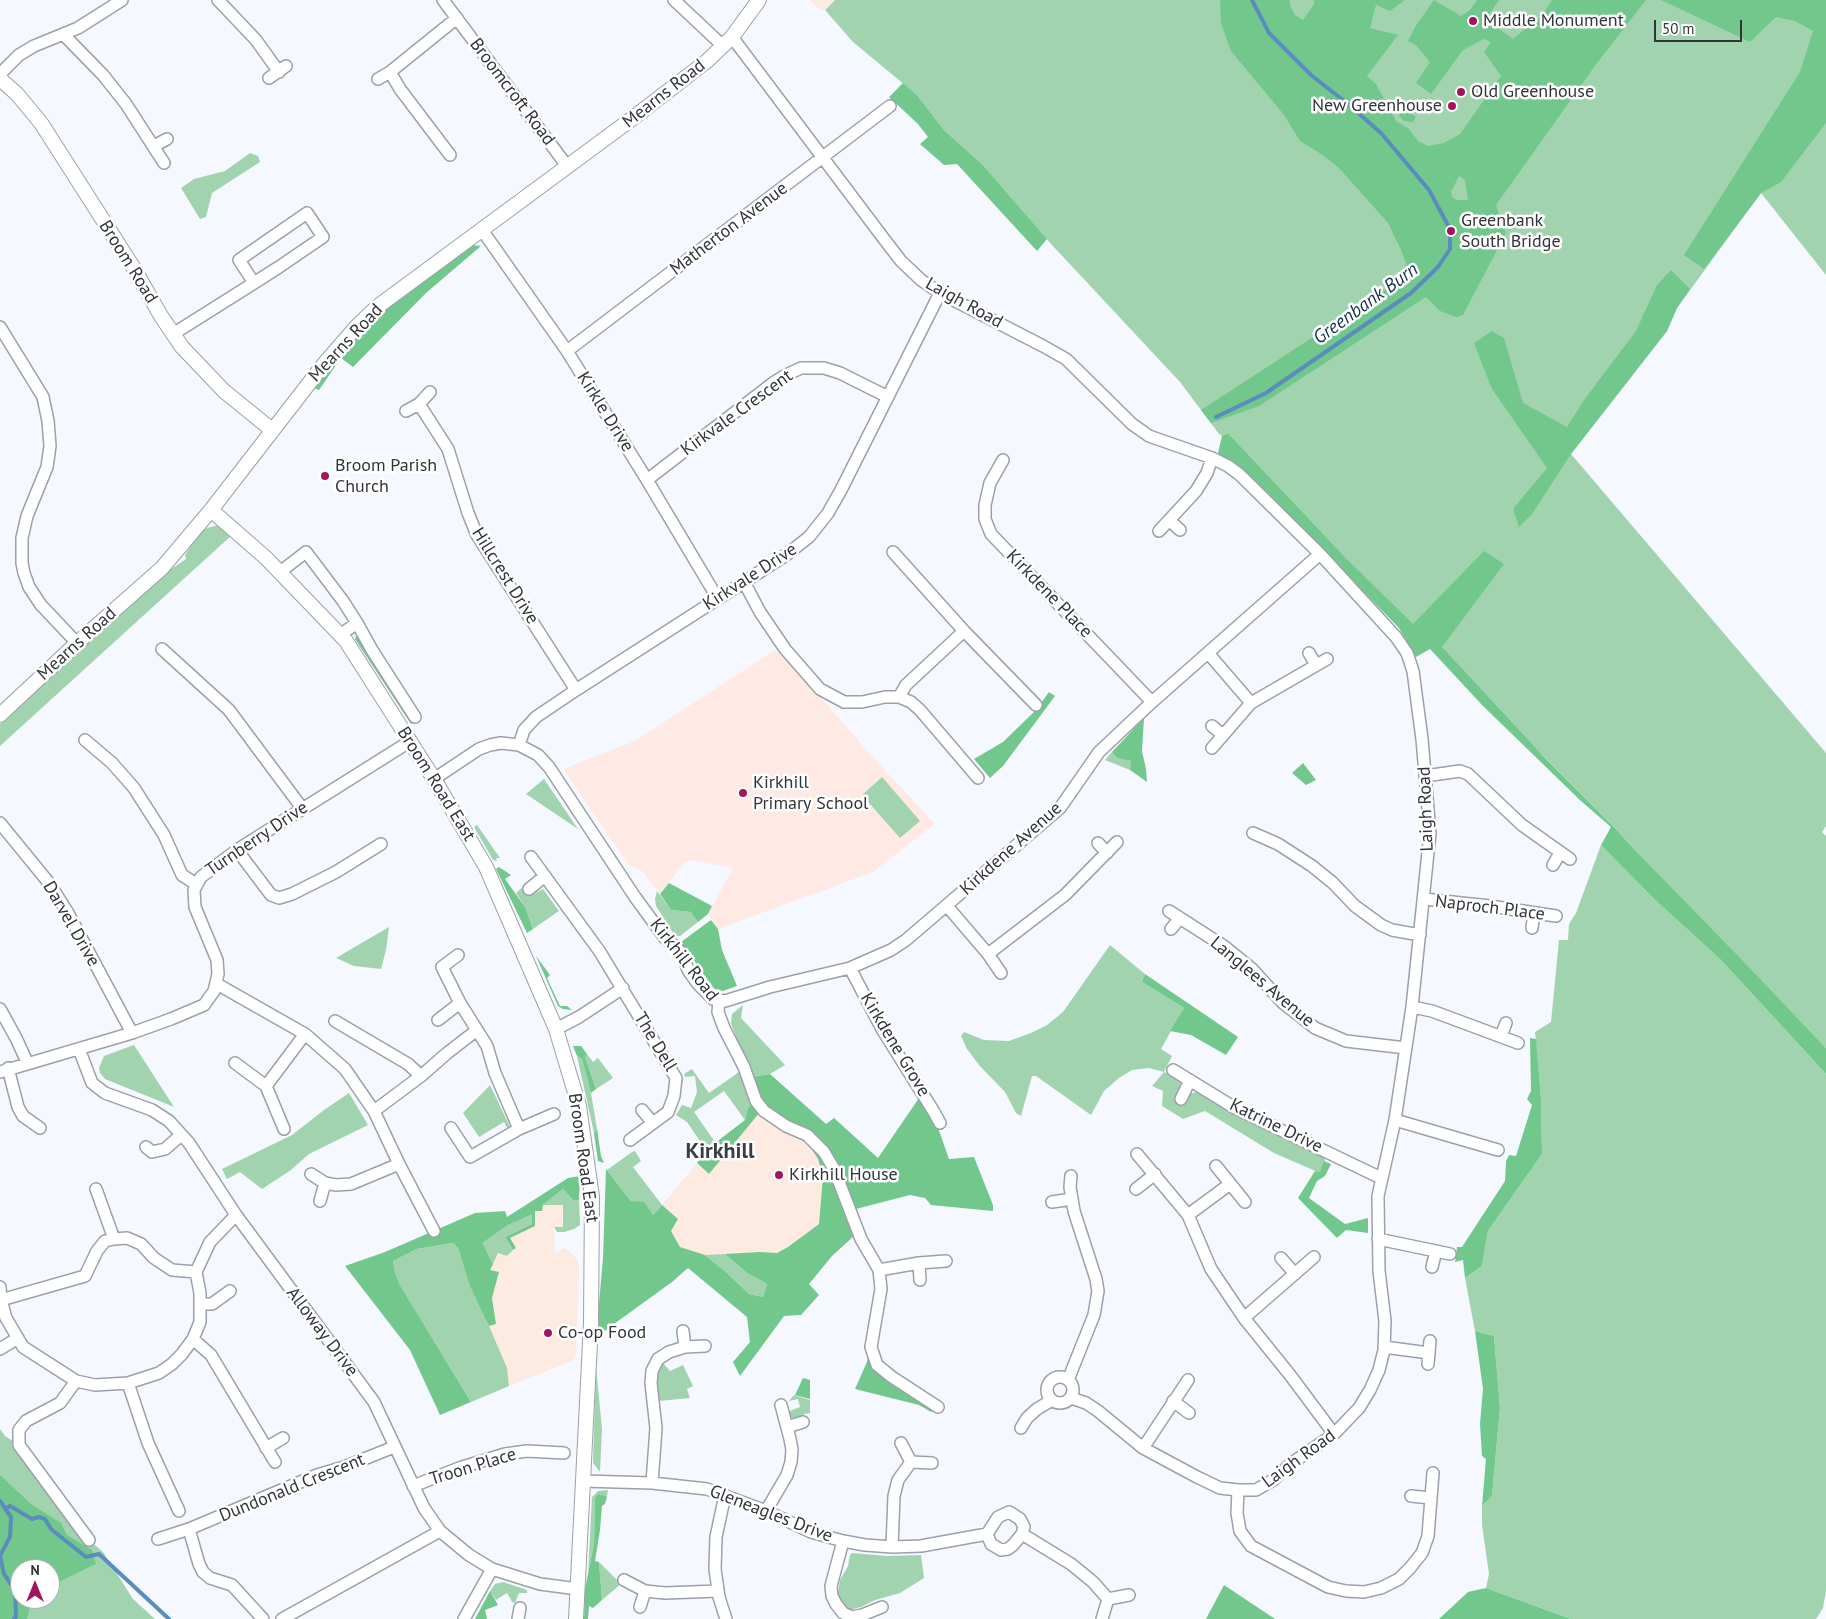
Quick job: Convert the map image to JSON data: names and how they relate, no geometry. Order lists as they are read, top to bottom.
{
  "streets": {
    "street": [
      "Broomcroft Road",
      "Mearns Road",
      "Matherton Avenue",
      "Broom Road",
      "Laigh Road",
      "Kirkle Drive",
      "Kirkvale Crescent",
      "Hillcrest Drive",
      "Kirkvale Drive",
      "Kirkdene Place",
      "Broom Road East",
      "Turnberry Drive",
      "Kirkdene Avenue",
      "Naproch Place",
      "Darvel Drive",
      "Kirkhill Road",
      "Langlees Avenue",
      "The Dell",
      "Kirkdene Grove",
      "Katrine Drive",
      "Alloway Drive",
      "Troon Place",
      "Dundonald Crescent",
      "Gleneagles Drive"
    ]
  },
  "crossings": [
    ["Broomcroft Road", "Mearns Road"],
    ["Mearns Road", "Broom Road"],
    ["Mearns Road", "Laigh Road"],
    ["Mearns Road", "Kirkle Drive"],
    ["Mearns Road", "Broom Road East"],
    ["Matherton Avenue", "Laigh Road"],
    ["Matherton Avenue", "Kirkle Drive"],
    ["Laigh Road", "Kirkvale Drive"],
    ["Laigh Road", "Kirkdene Avenue"],
    ["Laigh Road", "Naproch Place"],
    ["Laigh Road", "Langlees Avenue"],
    ["Laigh Road", "Katrine Drive"],
    ["Kirkle Drive", "Kirkvale Crescent"],
    ["Kirkle Drive", "Kirkvale Drive"],
    ["Kirkvale Crescent", "Kirkvale Drive"],
    ["Hillcrest Drive", "Kirkvale Drive"],
    ["Kirkvale Drive", "Kirkhill Road"],
    ["Kirkdene Place", "Kirkdene Avenue"],
    ["Broom Road East", "Turnberry Drive"],
    ["Broom Road East", "Alloway Drive"],
    ["Broom Road East", "Gleneagles Drive"],
    ["Kirkdene Avenue", "Kirkhill Road"],
    ["Kirkdene Avenue", "Kirkdene Grove"],
    ["Alloway Drive", "Troon Place"],
    ["Alloway Drive", "Dundonald Crescent"]
  ],
  "districts": ["Kirkhill"],
  "water": ["Greenbank Burn"],
  "places": [
    "Middle Monument",
    "Old Greenhouse",
    "New Greenhouse",
    "Greenbank South Bridge",
    "Broom Parish Church",
    "Kirkhill Primary School",
    "Kirkhill House",
    "Co-op Food"
  ],
  "scale_bar": "50 m",
  "north": "top"
}
